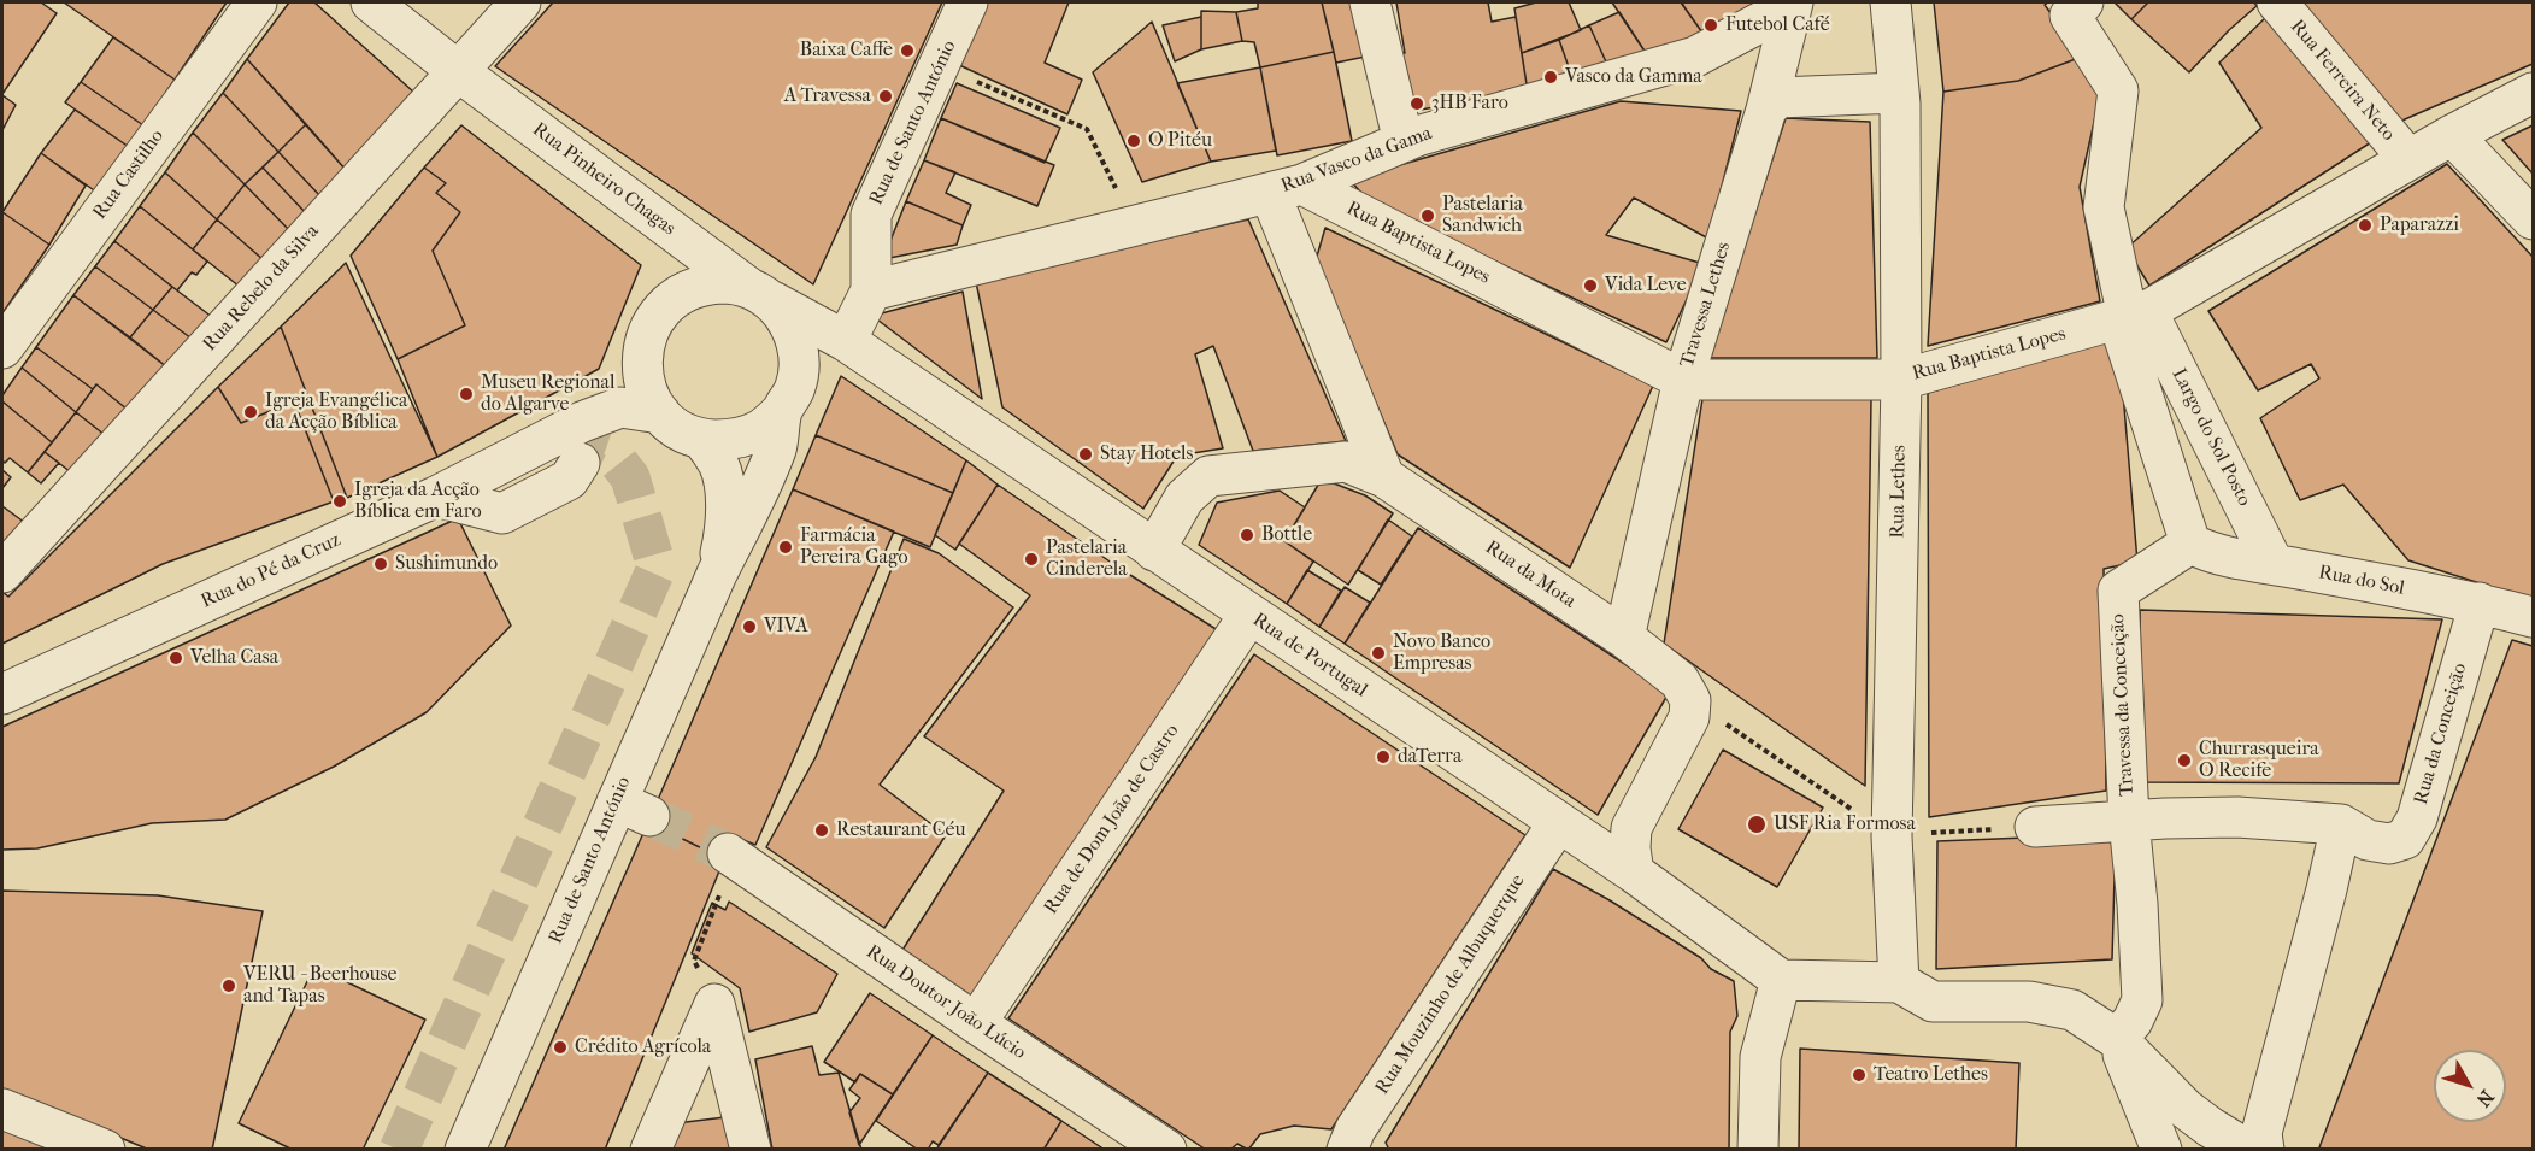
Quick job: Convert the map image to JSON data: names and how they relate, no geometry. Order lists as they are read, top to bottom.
{
  "streets": {
    "street": [
      "Rua Ferreira Neto",
      "Rua de Santo António",
      "Rua Vasco da Gama",
      "Rua Castilho",
      "Rua Pinheiro Chagas",
      "Rua Baptista Lopes",
      "Rua Rebelo da Silva",
      "Travessa Lethes",
      "Largo do Sol Posto",
      "Rua Lethes",
      "Rua do Pé da Cruz",
      "Rua da Mota",
      "Rua do Sol",
      "Rua de Portugal",
      "Travessa da Conceição",
      "Rua da Conceição",
      "Rua de Dom João de Castro",
      "Rua Mouzinho de Albuquerque",
      "Rua Doutor João Lúcio"
    ]
  },
  "crossings": [
    ["Rua Ferreira Neto", "Rua Baptista Lopes"],
    ["Rua de Santo António", "Rua Vasco da Gama"],
    ["Rua Vasco da Gama", "Rua Baptista Lopes"],
    ["Rua Vasco da Gama", "Travessa Lethes"],
    ["Rua Pinheiro Chagas", "Rua Rebelo da Silva"],
    ["Rua Pinheiro Chagas", "Rua do Pé da Cruz"],
    ["Rua Pinheiro Chagas", "Rua de Portugal"],
    ["Rua Baptista Lopes", "Travessa Lethes"],
    ["Rua Baptista Lopes", "Largo do Sol Posto"],
    ["Rua Baptista Lopes", "Rua Lethes"],
    ["Travessa Lethes", "Rua da Mota"],
    ["Largo do Sol Posto", "Rua do Sol"],
    ["Largo do Sol Posto", "Travessa da Conceição"],
    ["Rua da Mota", "Rua de Portugal"],
    ["Rua do Sol", "Travessa da Conceição"],
    ["Rua do Sol", "Rua da Conceição"],
    ["Rua de Portugal", "Rua de Dom João de Castro"],
    ["Rua de Portugal", "Rua Mouzinho de Albuquerque"],
    ["Rua de Dom João de Castro", "Rua Doutor João Lúcio"]
  ],
  "places": [
    "Futebol Café",
    "Baixa Caffe",
    "Vasco da Gamma",
    "A Travessa",
    "3HB Faro",
    "O Pitéu",
    "Pastelaria Sandwich",
    "Paparazzi",
    "Vida Leve",
    "Museu Regional do Algarve",
    "Igreja Evangélica da Acção Bíblica",
    "Stay Hotels",
    "Igreja da Acção Bíblica em Faro",
    "Bottle",
    "Farmácia Pereira Gago",
    "Pastelaria Cinderela",
    "Sushimundo",
    "VIVA",
    "Novo Banco Empresas",
    "Velha Casa",
    "daTerra",
    "Churrasqueira O Recife",
    "USF Ria Formosa",
    "Restaurant Céu",
    "VERU - Beerhouse and Tapas",
    "Crédito Agrícola",
    "Teatro Lethes"
  ],
  "north": "bottom right"
}
